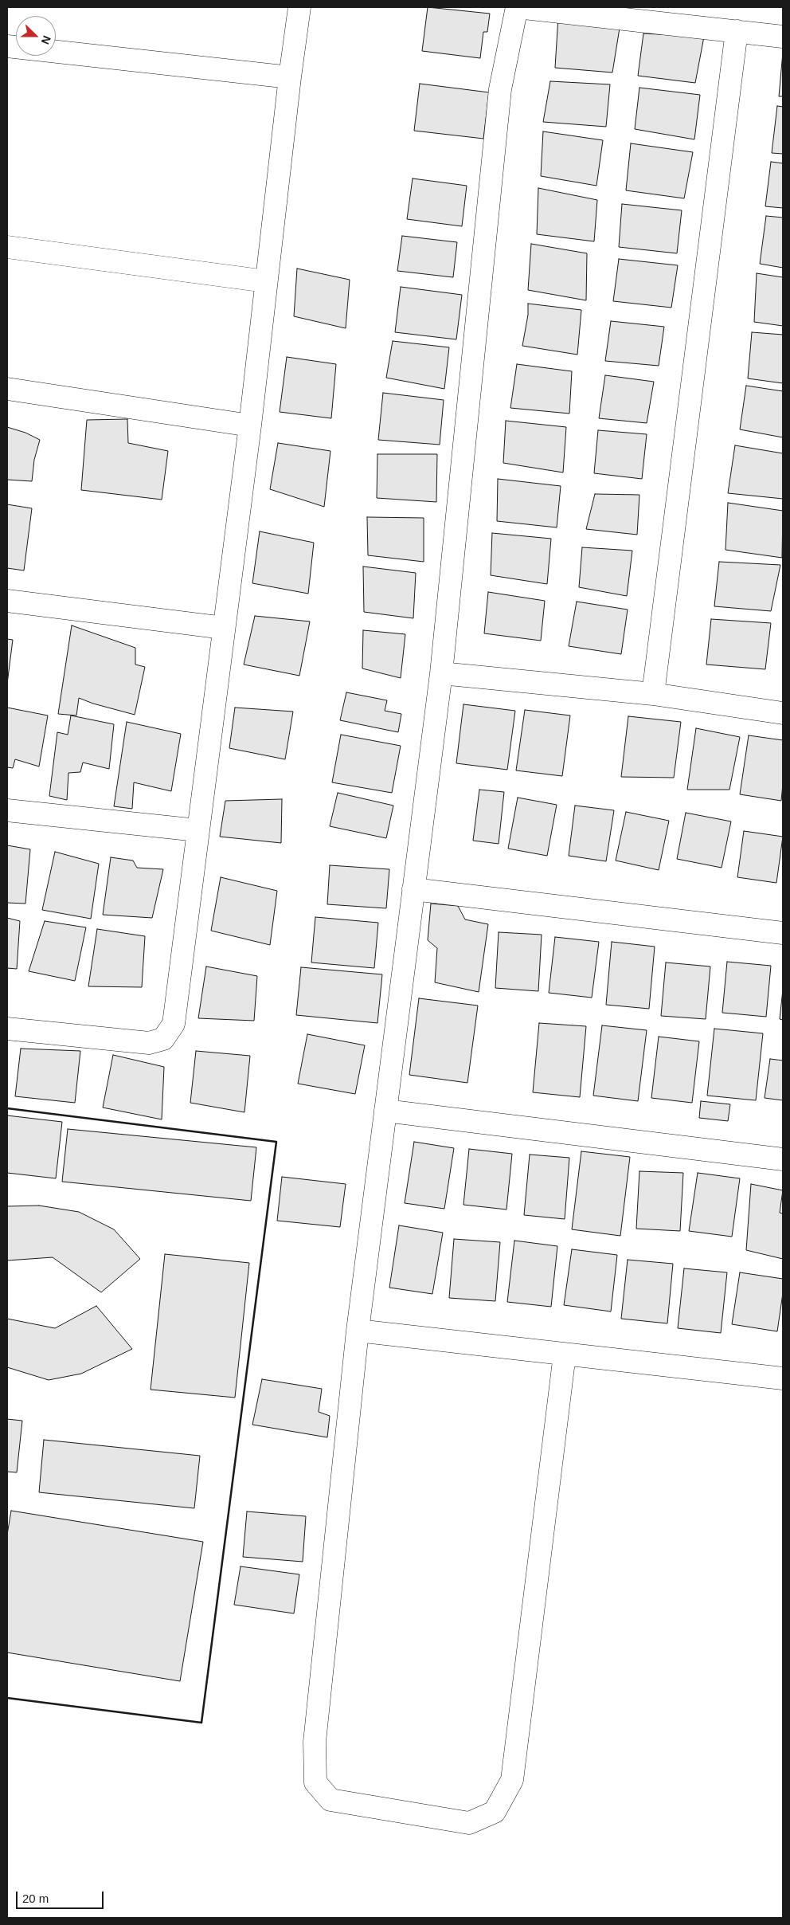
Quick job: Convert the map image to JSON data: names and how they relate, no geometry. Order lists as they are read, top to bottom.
{
  "scale_bar": "20 m",
  "north": "right"
}
